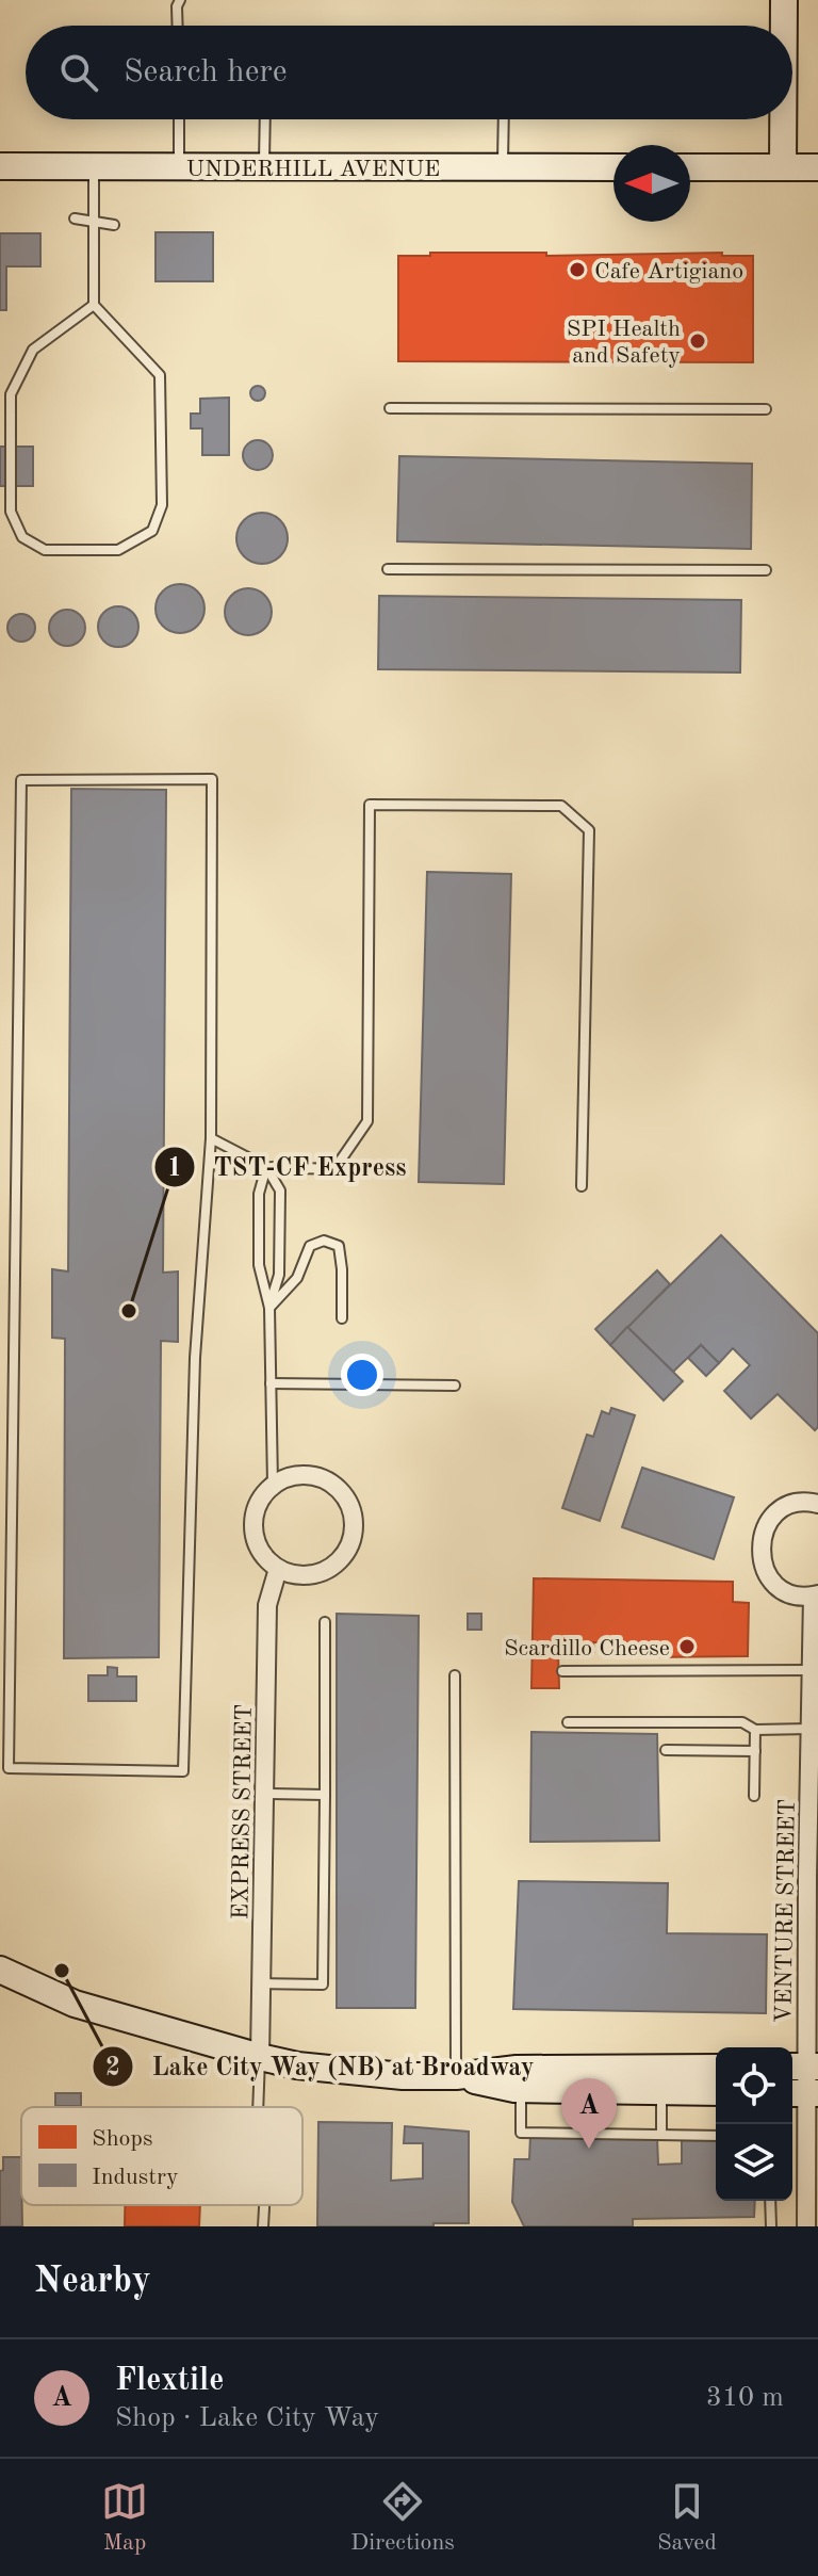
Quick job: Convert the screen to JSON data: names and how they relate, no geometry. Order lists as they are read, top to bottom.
{
  "streets": {
    "street": ["UNDERHILL AVENUE", "EXPRESS STREET", "VENTURE STREET"]
  },
  "places": [
    "Cafe Artigiano",
    "SPI Health and Safety",
    "TST-CF Express",
    "Scardillo Cheese",
    "Lake City Way (NB) at Broadway"
  ],
  "legend": ["Shops", "Industry"],
  "north": "left",
  "page": {
    "search": "Search here",
    "pins": "A",
    "heading": "Nearby",
    "list": [
      {
        "mark": "A",
        "name": "Flextile",
        "note": "Shop · Lake City Way",
        "value": "310 m"
      }
    ],
    "nav": ["Map", "Directions", "Saved"]
  }
}
